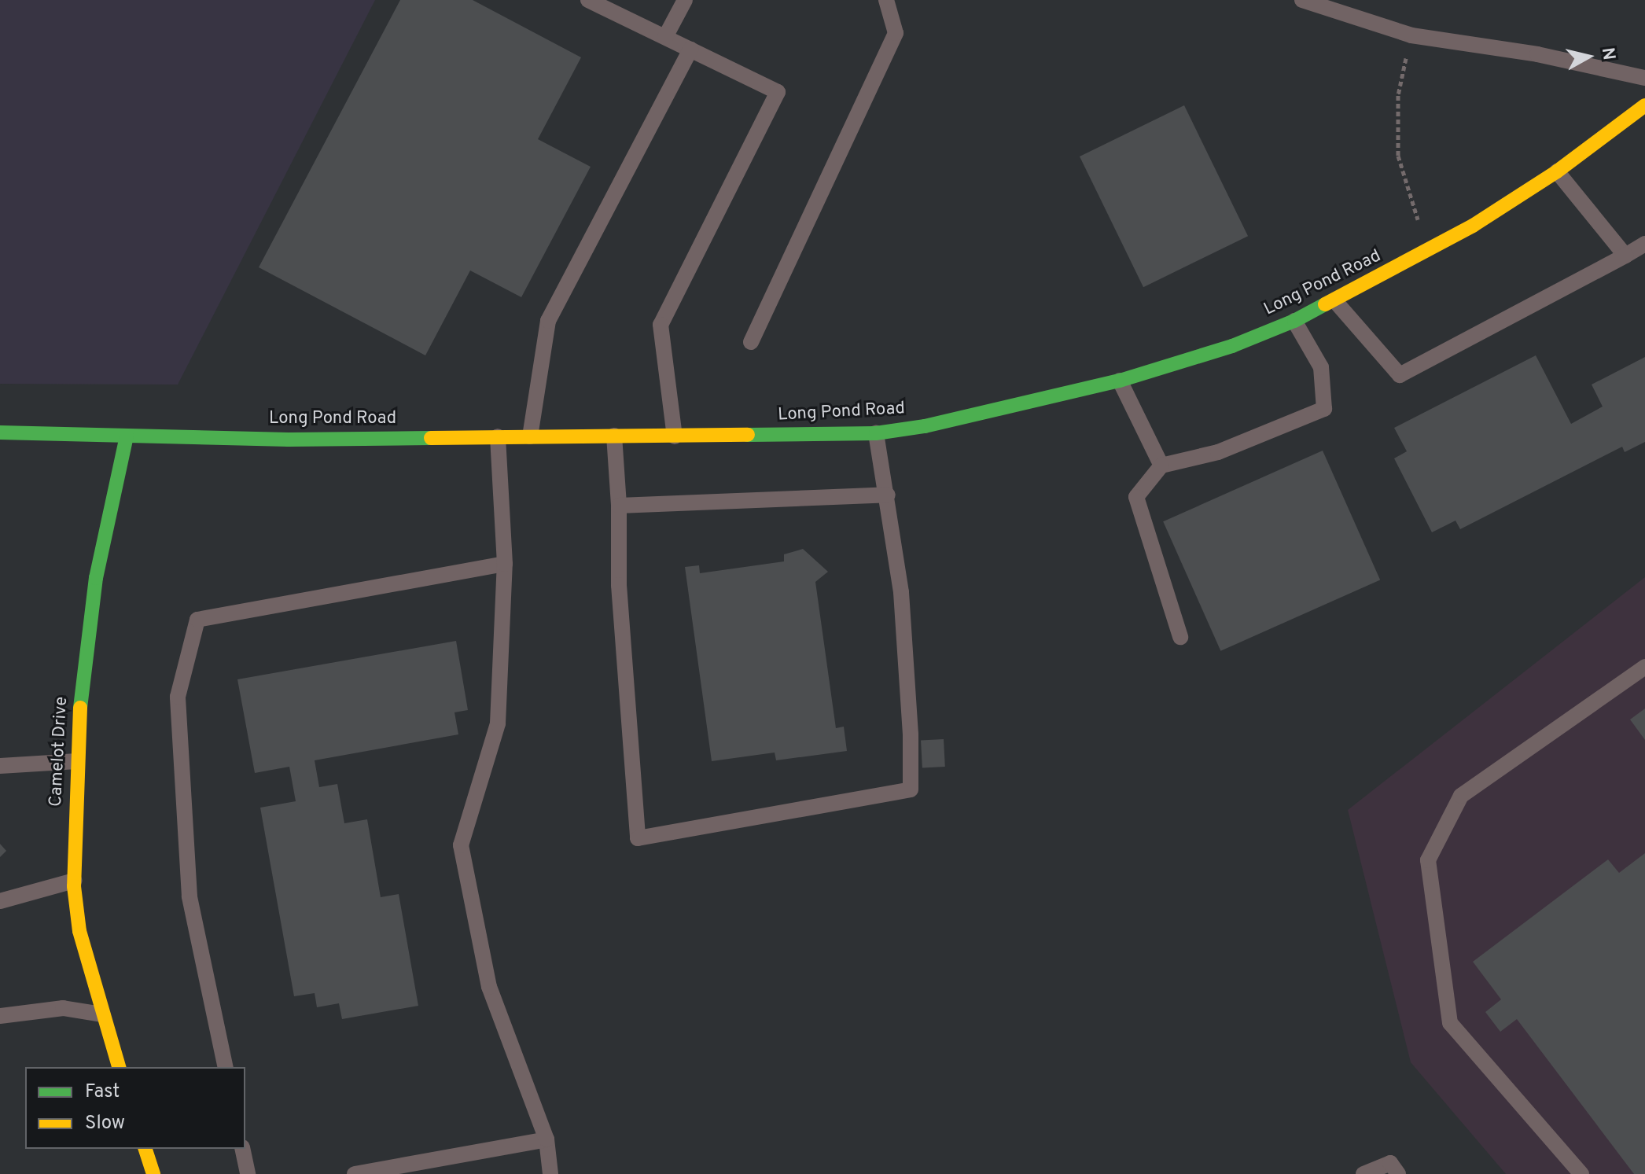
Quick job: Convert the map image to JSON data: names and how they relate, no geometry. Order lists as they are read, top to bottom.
{
  "streets": {
    "street": ["Long Pond Road", "Camelot Drive"]
  },
  "crossings": [
    ["Long Pond Road", "Camelot Drive"]
  ],
  "legend": ["Fast", "Slow"],
  "north": "right"
}
